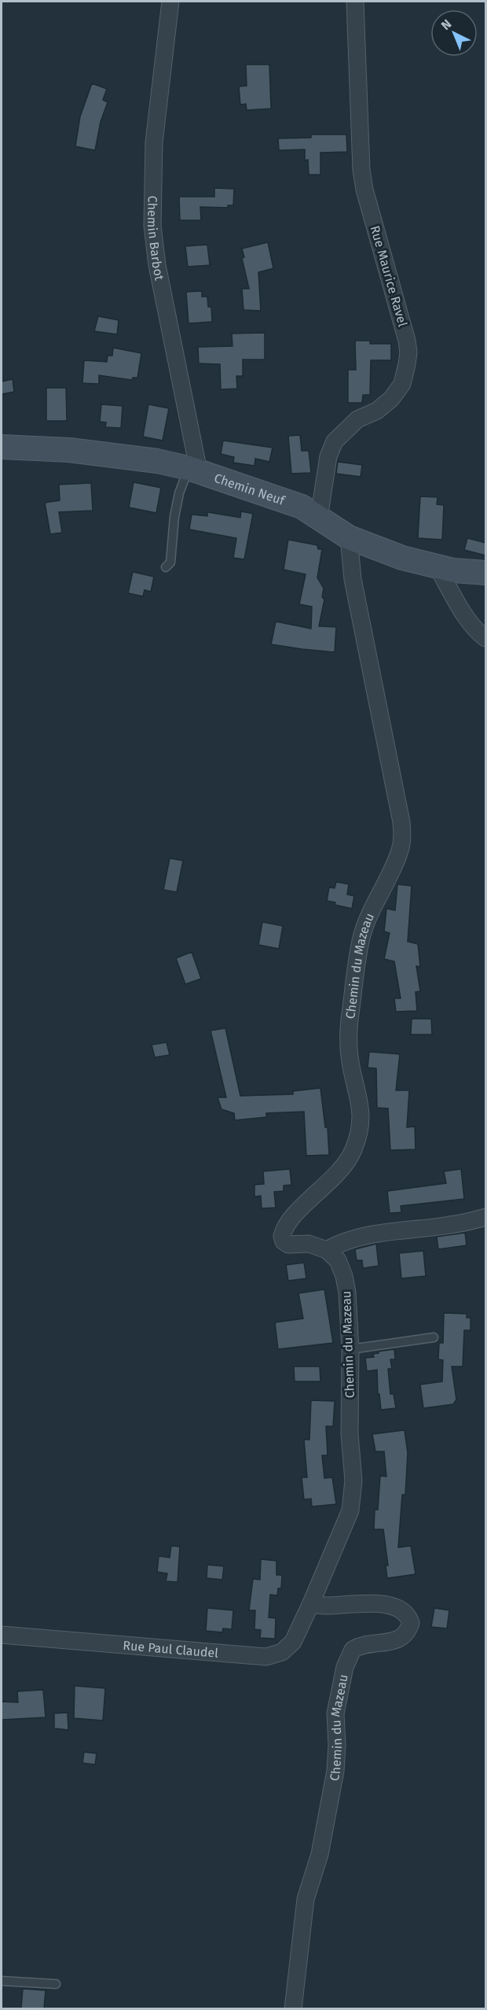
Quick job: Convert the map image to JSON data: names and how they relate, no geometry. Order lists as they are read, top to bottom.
{
  "streets": {
    "main road": ["Chemin Neuf"],
    "street": [
      "Chemin Barbot",
      "Rue Maurice Ravel",
      "Chemin du Mazeau",
      "Rue Paul Claudel"
    ]
  },
  "crossings": [
    ["Chemin Barbot", "Chemin Neuf"],
    ["Rue Maurice Ravel", "Chemin Neuf"],
    ["Chemin Neuf", "Chemin du Mazeau"],
    ["Chemin du Mazeau", "Rue Paul Claudel"]
  ],
  "north": "top left"
}
